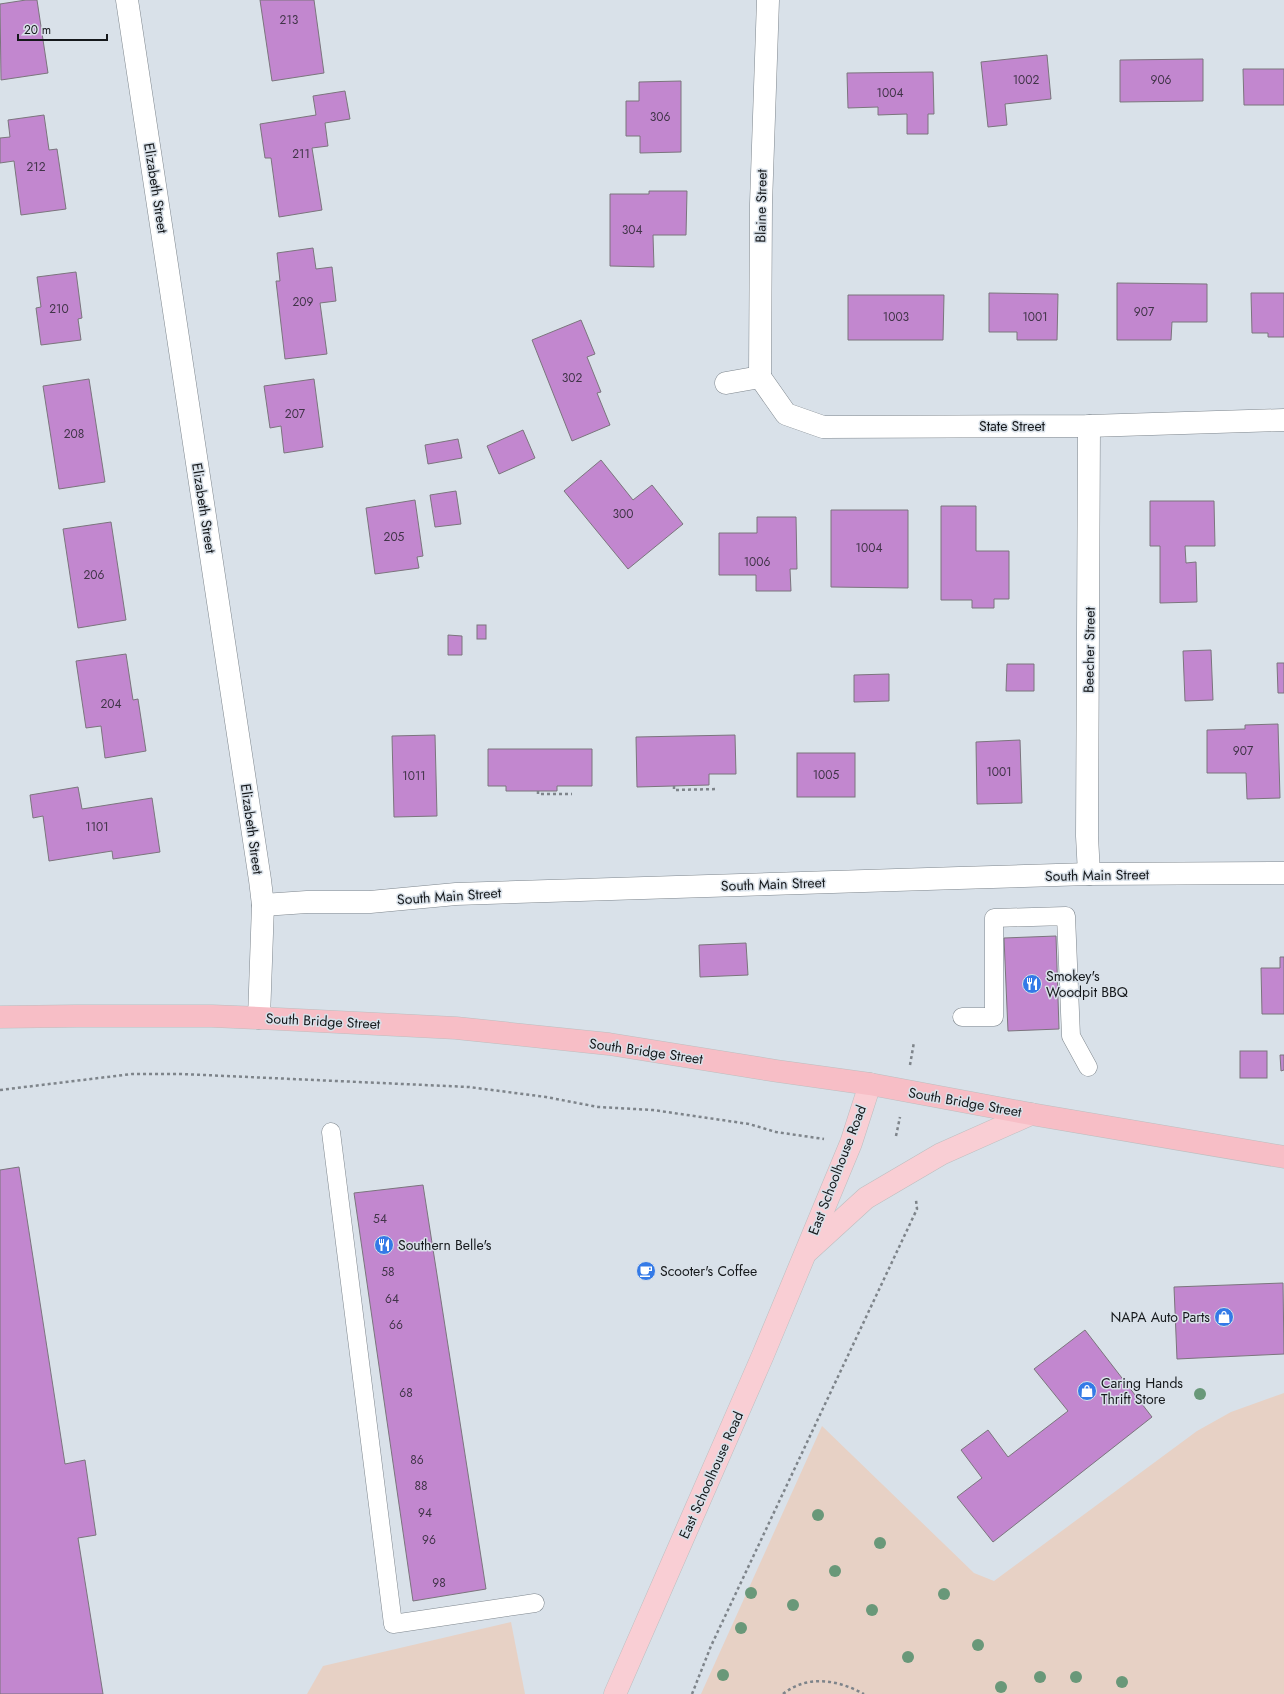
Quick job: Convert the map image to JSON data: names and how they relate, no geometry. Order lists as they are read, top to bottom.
{
  "streets": {
    "highway": ["South Bridge Street"],
    "main road": ["East Schoolhouse Road"],
    "street": [
      "Elizabeth Street",
      "Blaine Street",
      "State Street",
      "Beecher Street",
      "South Main Street"
    ]
  },
  "crossings": [
    ["Elizabeth Street", "South Main Street"],
    ["Elizabeth Street", "South Bridge Street"],
    ["Blaine Street", "State Street"],
    ["State Street", "Beecher Street"],
    ["Beecher Street", "South Main Street"],
    ["South Bridge Street", "East Schoolhouse Road"]
  ],
  "places": {
    "restaurant": ["Smokey's Woodpit BBQ", "Southern Belle's"],
    "cafe": ["Scooter's Coffee"],
    "shop": ["NAPA Auto Parts", "Caring Hands Thrift Store"]
  },
  "house_numbers": [
    "213",
    "1002",
    "906",
    "1004",
    "306",
    "211",
    "212",
    "304",
    "209",
    "210",
    "907",
    "1003",
    "1001",
    "302",
    "207",
    "208",
    "300",
    "205",
    "1004",
    "1006",
    "206",
    "204",
    "907",
    "1001",
    "1005",
    "1011",
    "1101",
    "54",
    "58",
    "64",
    "66",
    "68",
    "86",
    "88",
    "94",
    "96",
    "98"
  ],
  "scale_bar": "20 m"
}
